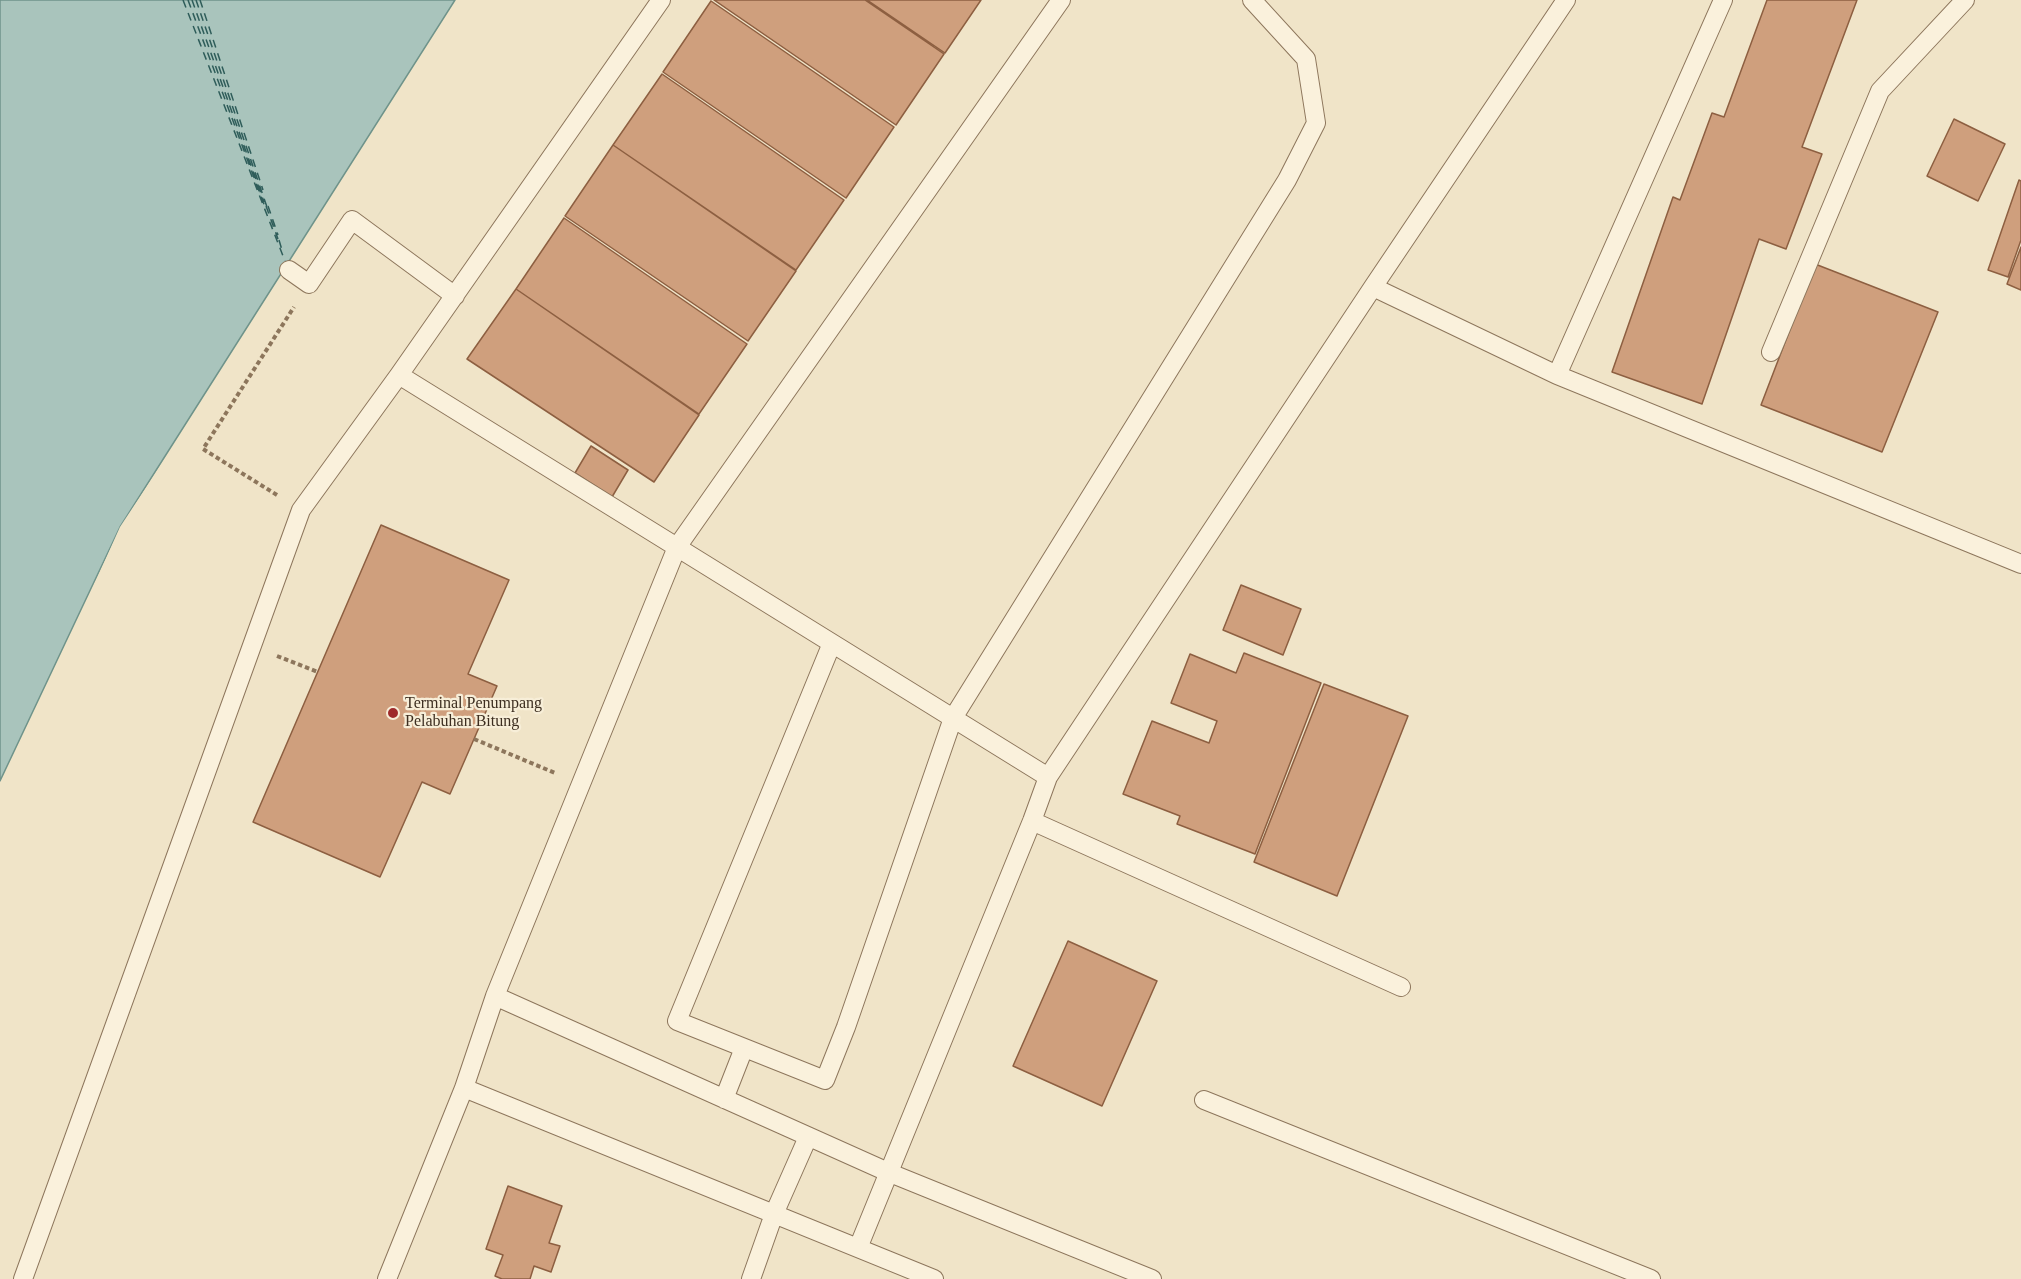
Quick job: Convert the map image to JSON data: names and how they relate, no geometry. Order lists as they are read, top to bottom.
{
  "places": ["Terminal Penumpang Pelabuhan Bitung"]
}
